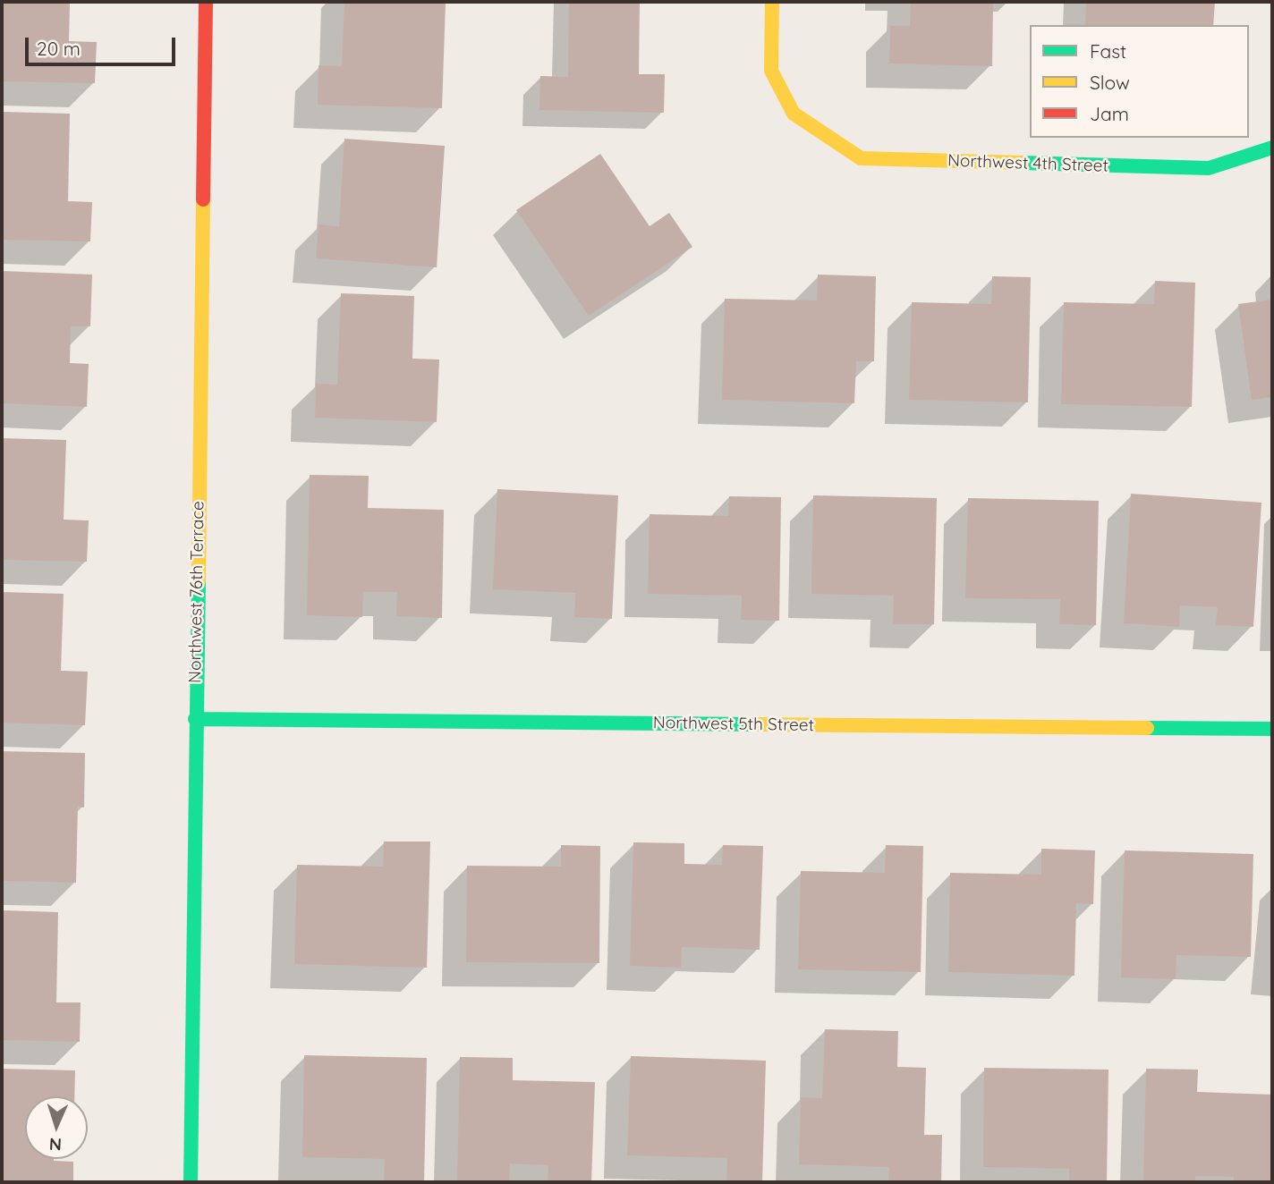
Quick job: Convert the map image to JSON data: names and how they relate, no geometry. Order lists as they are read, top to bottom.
{
  "streets": {
    "street": ["Northwest 4th Street", "Northwest 76th Terrace", "Northwest 5th Street"]
  },
  "crossings": [
    ["Northwest 76th Terrace", "Northwest 5th Street"]
  ],
  "legend": ["Fast", "Slow", "Jam"],
  "scale_bar": "20 m",
  "north": "bottom"
}
